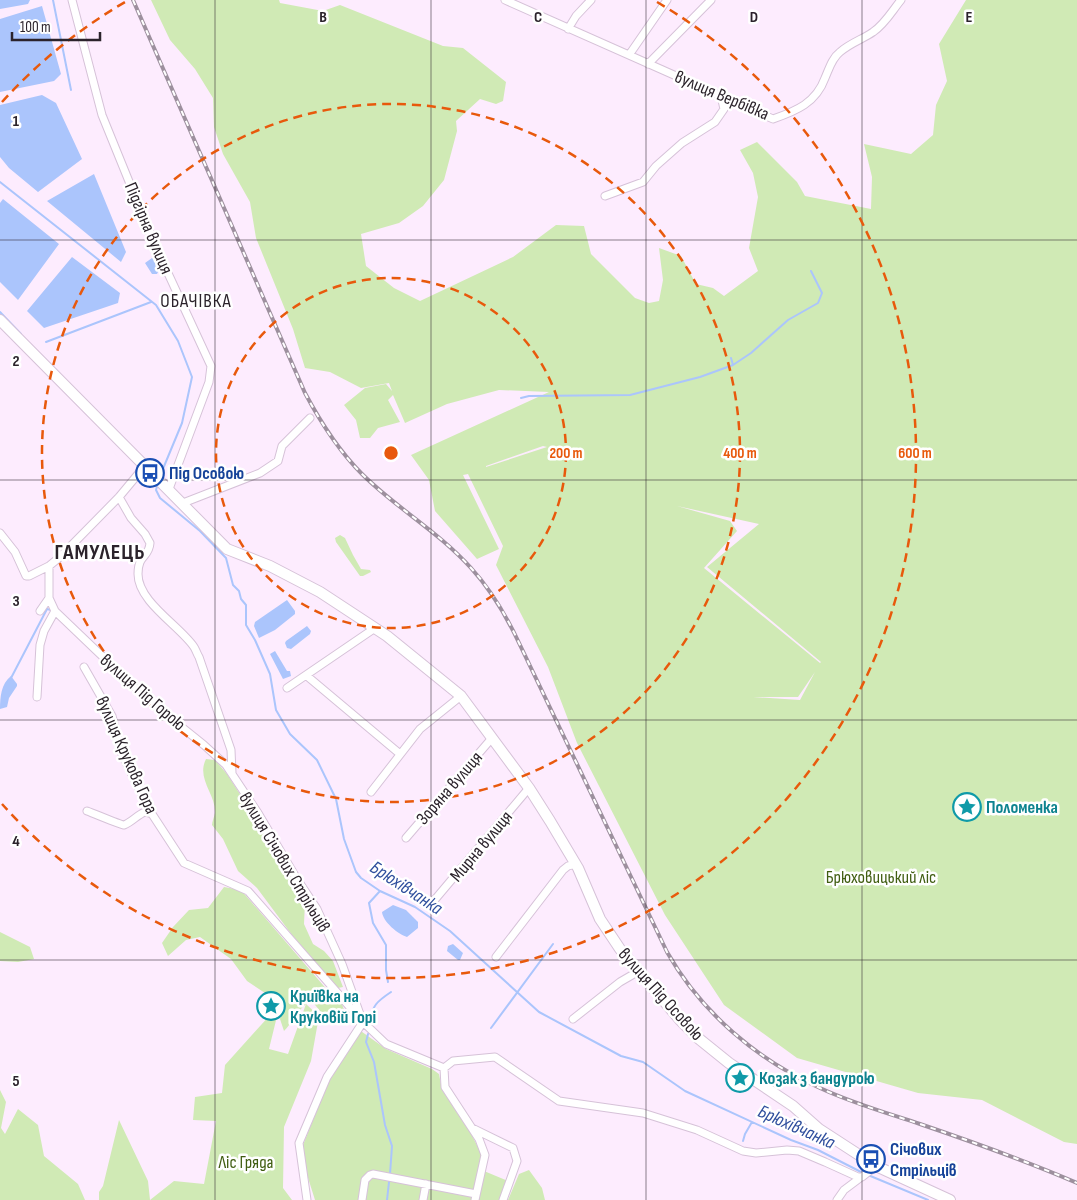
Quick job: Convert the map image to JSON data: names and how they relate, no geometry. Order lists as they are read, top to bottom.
{
  "streets": {
    "street": [
      "вулиця Вербівка",
      "Підгірна вулиця",
      "вулиця Під Горою",
      "вулиця Крукова Гора",
      "Зоряна вулиця",
      "Мирна вулиця",
      "вулиця Січових Стрільців",
      "вулиця Під Осовою"
    ]
  },
  "crossings": [
    ["Підгірна вулиця", "вулиця Під Осовою"],
    ["вулиця Під Горою", "вулиця Січових Стрільців"],
    ["вулиця Крукова Гора", "вулиця Січових Стрільців"],
    ["Зоряна вулиця", "вулиця Під Осовою"],
    ["Мирна вулиця", "вулиця Під Осовою"]
  ],
  "districts": ["ОБАЧІВКА", "ГАМУЛЕЦЬ"],
  "water": ["Брюхівчанка"],
  "parks": ["Брюховицький ліс", "Ліс Гряда"],
  "places": {
    "bus stop": ["Під Осовою", "Січових Стрільців"],
    "place": ["Поломенка", "Криївка на Круковій Горі", "Козак з бандурою"]
  },
  "scale_bar": "100 m",
  "grid": {
    "columns": [
      "B",
      "C",
      "D",
      "E"
    ],
    "rows": [
      "1",
      "2",
      "3",
      "4",
      "5"
    ]
  },
  "rings": ["200 m", "400 m", "600 m"]
}
